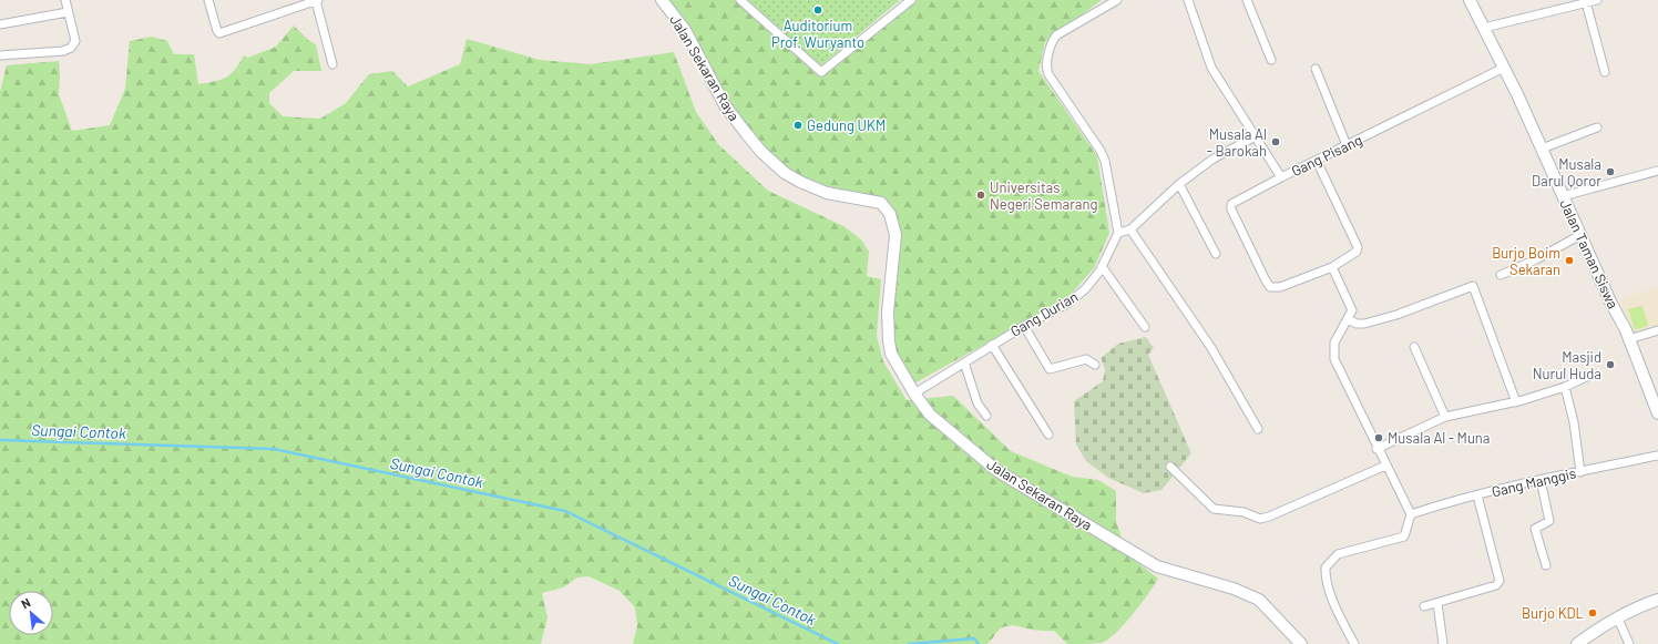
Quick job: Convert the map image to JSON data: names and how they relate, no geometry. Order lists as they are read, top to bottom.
{
  "streets": {
    "main road": ["Jalan Sekaran Raya", "Jalan Taman Siswa"],
    "street": ["Gang Pisang", "Gang Durian", "Gang Manggis"]
  },
  "crossings": [
    ["Jalan Sekaran Raya", "Gang Durian"],
    ["Gang Pisang", "Jalan Taman Siswa"]
  ],
  "water": ["Sungai Contok"],
  "places": [
    "Auditorium Prof. Wuryanto",
    "Gedung UKM",
    "Musala Al - Barokah",
    "Musala Darul Qoror",
    "Universitas Negeri Semarang",
    "Burjo Boim Sekaran",
    "Masjid Nurul Huda",
    "Musala Al - Muna",
    "Burjo KDL"
  ],
  "north": "top left"
}
